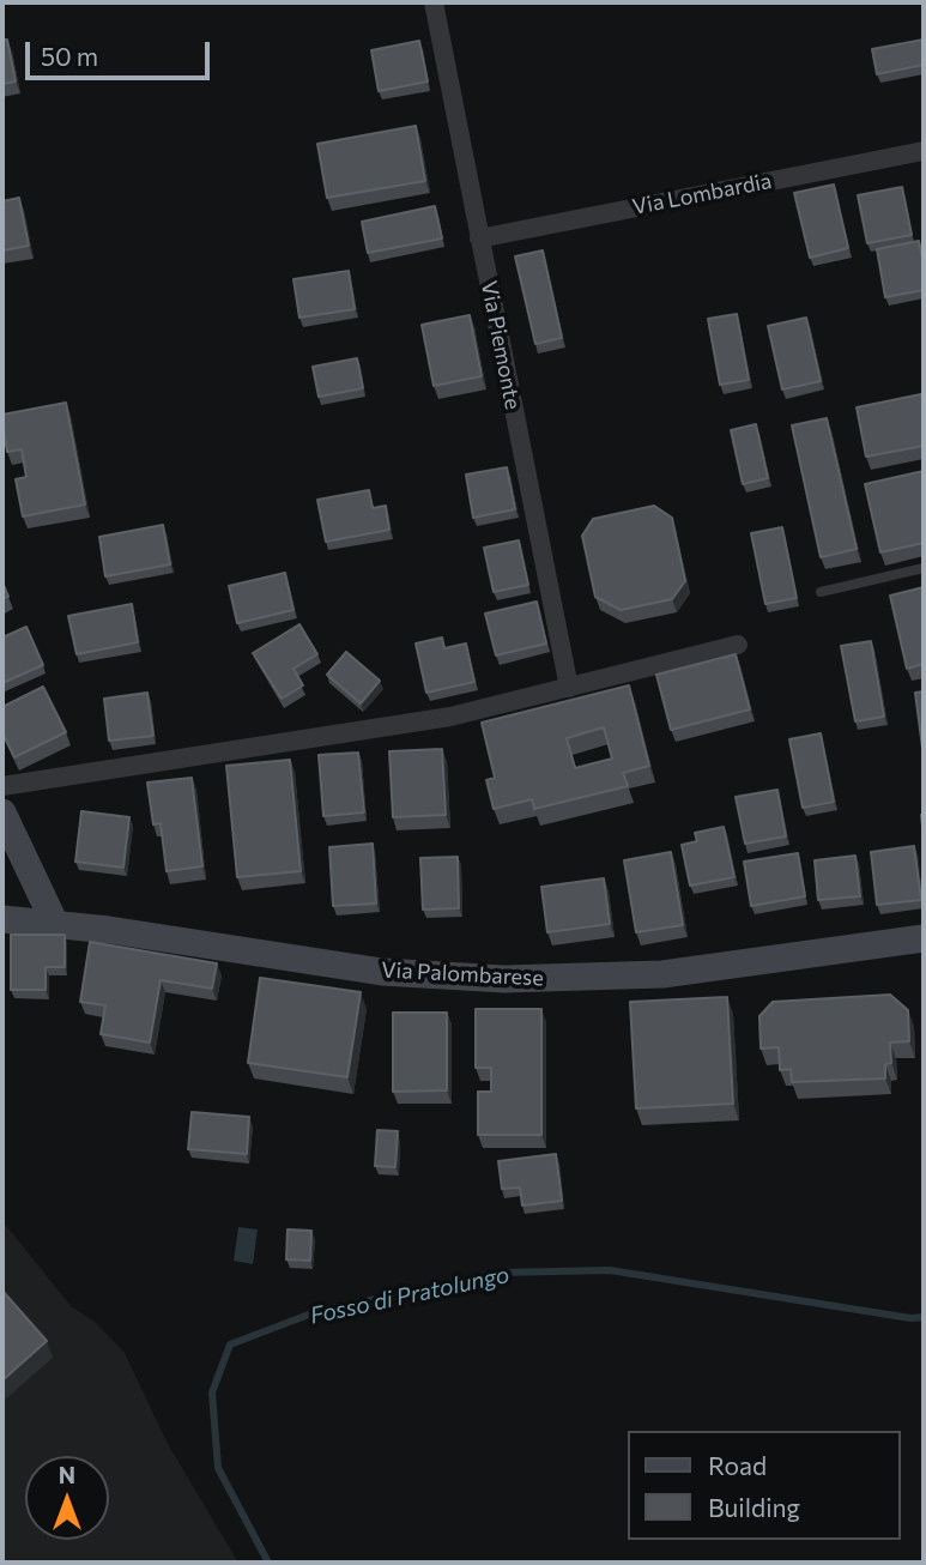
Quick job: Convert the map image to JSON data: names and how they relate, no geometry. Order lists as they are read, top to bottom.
{
  "streets": {
    "main road": ["Via Palombarese"],
    "street": ["Via Lombardia", "Via Piemonte"]
  },
  "crossings": [
    ["Via Lombardia", "Via Piemonte"]
  ],
  "water": ["Fosso di Pratolungo"],
  "legend": ["Road", "Building"],
  "scale_bar": "50 m",
  "north": "top"
}
